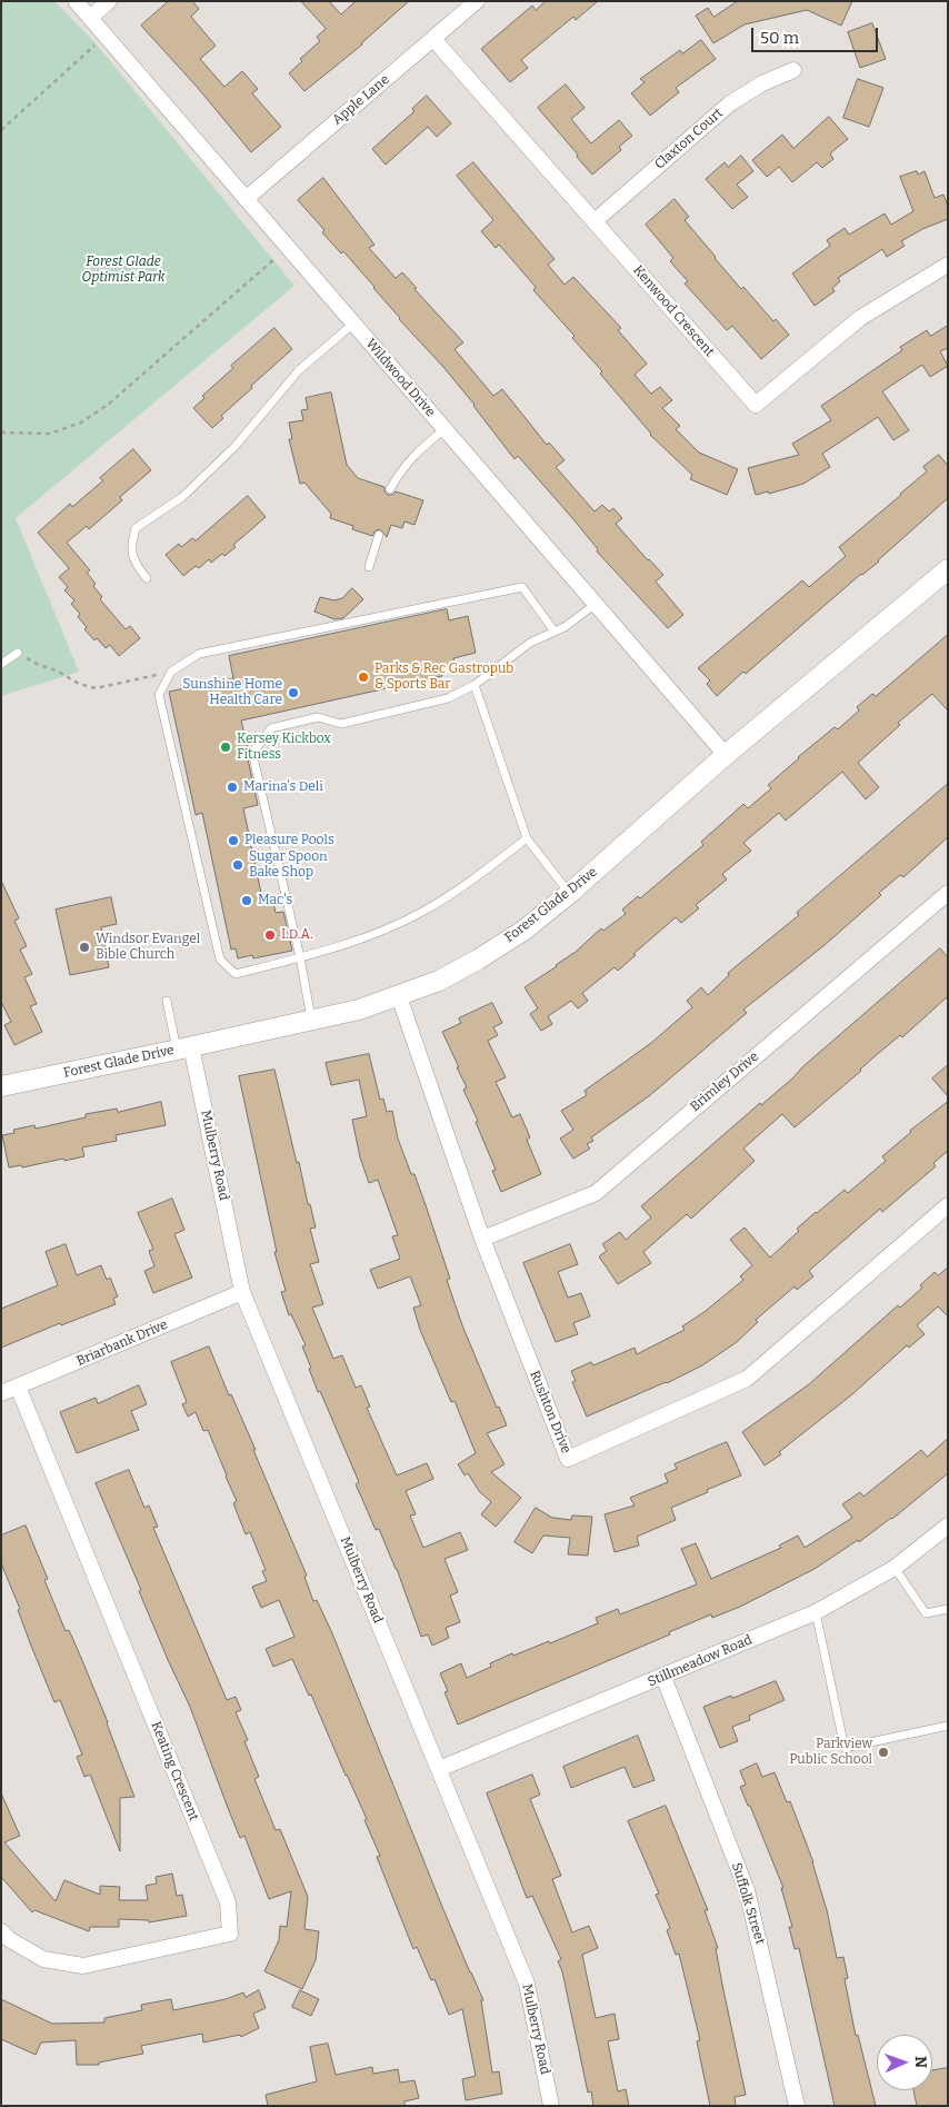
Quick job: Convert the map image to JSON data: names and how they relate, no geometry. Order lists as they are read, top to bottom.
{
  "streets": {
    "street": [
      "Apple Lane",
      "Claxton Court",
      "Kenwood Crescent",
      "Wildwood Drive",
      "Forest Glade Drive",
      "Brimley Drive",
      "Mulberry Road",
      "Briarbank Drive",
      "Rushton Drive",
      "Stillmeadow Road",
      "Keating Crescent",
      "Suffolk Street"
    ]
  },
  "crossings": [
    ["Apple Lane", "Kenwood Crescent"],
    ["Apple Lane", "Wildwood Drive"],
    ["Claxton Court", "Kenwood Crescent"],
    ["Wildwood Drive", "Forest Glade Drive"],
    ["Forest Glade Drive", "Mulberry Road"],
    ["Forest Glade Drive", "Rushton Drive"],
    ["Brimley Drive", "Rushton Drive"],
    ["Mulberry Road", "Briarbank Drive"],
    ["Mulberry Road", "Stillmeadow Road"],
    ["Briarbank Drive", "Keating Crescent"],
    ["Stillmeadow Road", "Suffolk Street"]
  ],
  "parks": ["Forest Glade Optimist Park"],
  "places": [
    "Parks & Rec Gastropub & Sports Bar",
    "Sunshine Home Health Care",
    "Kersey Kickbox Fitness",
    "Marina's Deli",
    "Pleasure Pools",
    "Sugar Spoon Bake Shop",
    "Mac's",
    "I.D.A.",
    "Windsor Evangel Bible Church",
    "Parkview Public School"
  ],
  "scale_bar": "50 m",
  "north": "right"
}
